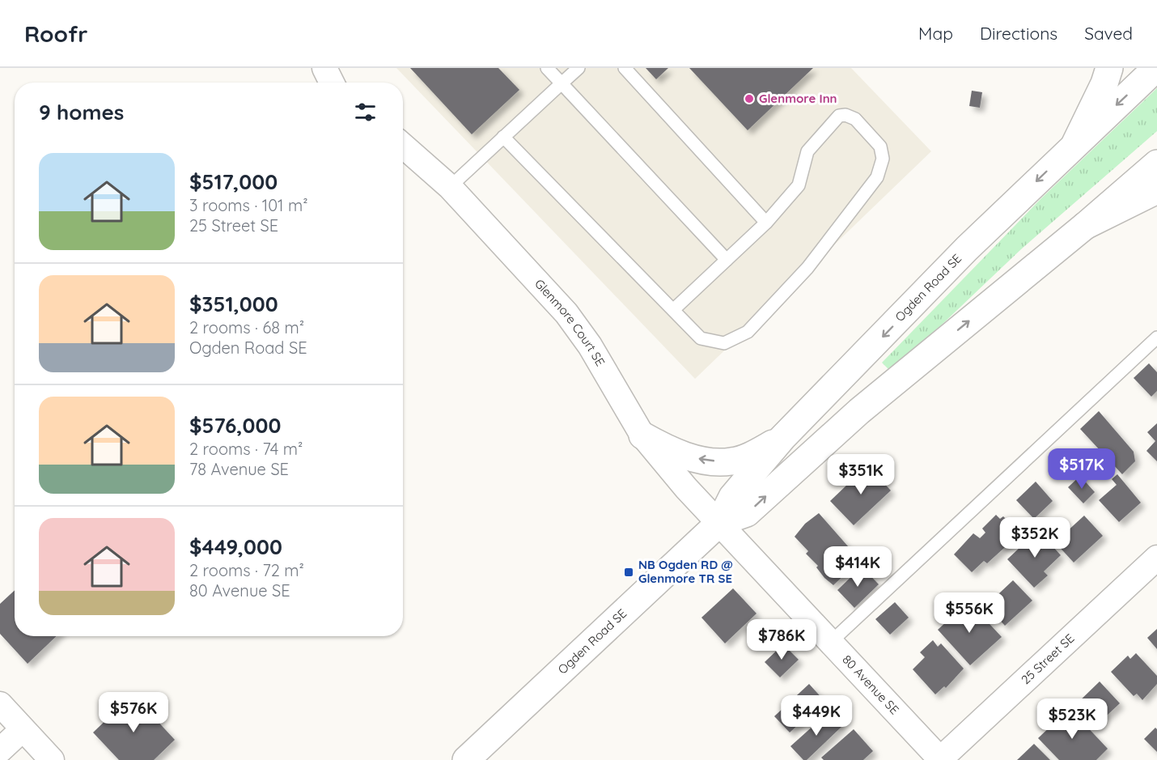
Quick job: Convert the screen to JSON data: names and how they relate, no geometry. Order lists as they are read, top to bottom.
{
  "streets": {
    "main road": ["Ogden Road SE"],
    "street": ["Glenmore Court SE", "25 Street SE", "80 Avenue SE"]
  },
  "crossings": [
    ["Ogden Road SE", "Glenmore Court SE"],
    ["Ogden Road SE", "80 Avenue SE"],
    ["Glenmore Court SE", "80 Avenue SE"],
    ["25 Street SE", "80 Avenue SE"]
  ],
  "places": {
    "other": ["Glenmore Inn"],
    "transit": ["NB Ogden RD @ Glenmore TR SE"]
  },
  "page": {
    "header": "Roofr",
    "nav": ["Map", "Directions", "Saved"],
    "heading": "9 homes",
    "list": [
      {
        "name": "$517,000",
        "note": "3 rooms · 101 m² · 25 Street SE"
      },
      {
        "name": "$351,000",
        "note": "2 rooms · 68 m² · Ogden Road SE"
      },
      {
        "name": "$576,000",
        "note": "2 rooms · 74 m² · 78 Avenue SE"
      },
      {
        "name": "$449,000",
        "note": "2 rooms · 72 m² · 80 Avenue SE"
      }
    ],
    "price": [
      "$517K",
      "$351K",
      "$352K",
      "$414K",
      "$556K",
      "$786K",
      "$576K",
      "$449K",
      "$523K"
    ]
  }
}
